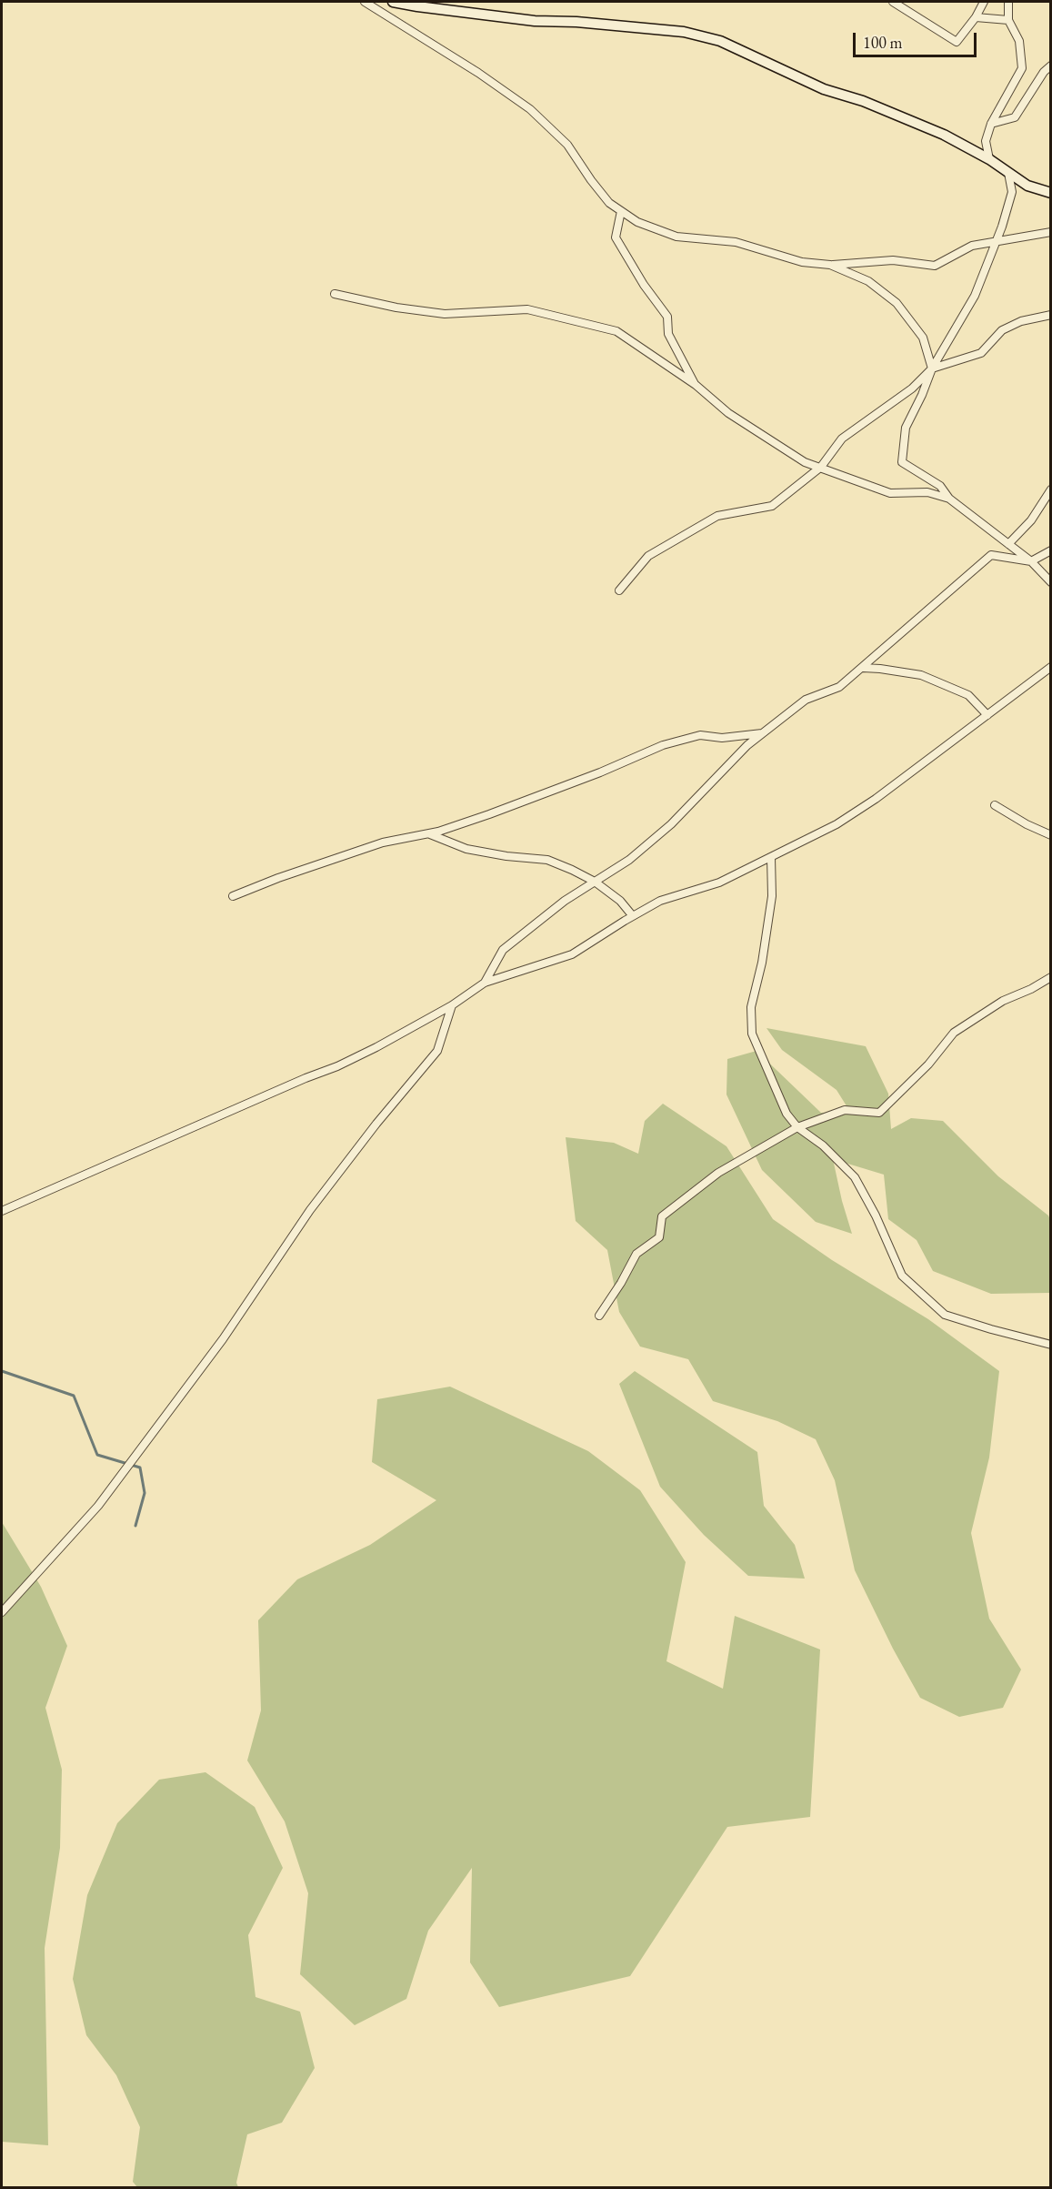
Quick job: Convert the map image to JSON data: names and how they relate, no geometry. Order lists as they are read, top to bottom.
{
  "scale_bar": "100 m"
}
